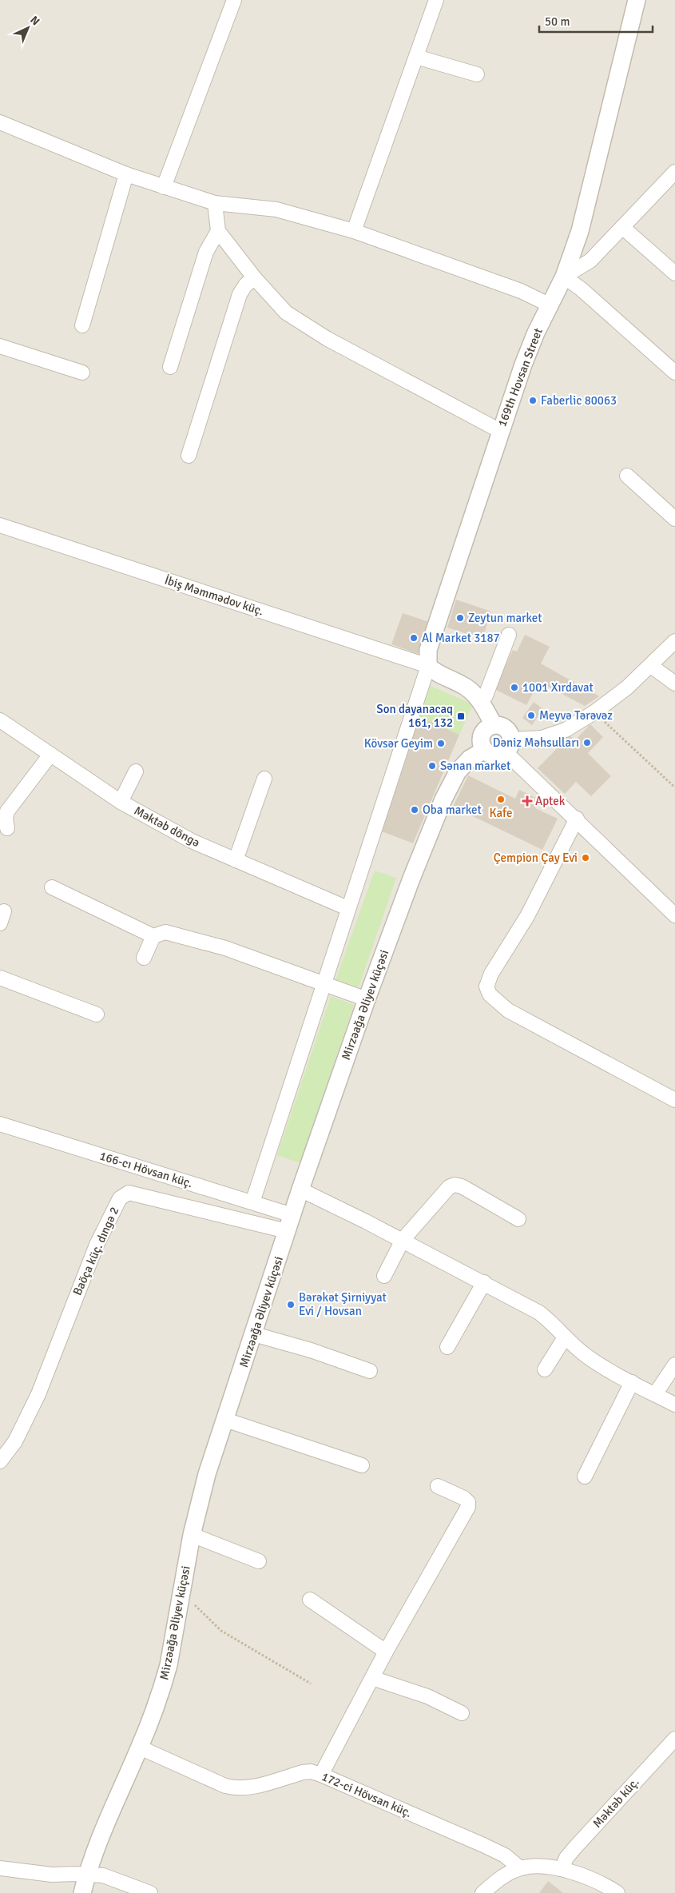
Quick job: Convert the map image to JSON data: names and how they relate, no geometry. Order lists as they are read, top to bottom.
{
  "streets": {
    "street": [
      "169th Hovsan Street",
      "İbiş Məmmədov küç.",
      "Məktəb döngə",
      "Mirzəağa Əliyev küçəsi",
      "166-cı Hövsan küç.",
      "Baöça küç. dıngə 2",
      "172-ci Hövsan küç.",
      "Məktəb küç."
    ]
  },
  "crossings": [
    ["169th Hovsan Street", "İbiş Məmmədov küç."],
    ["Mirzəağa Əliyev küçəsi", "166-cı Hövsan küç."],
    ["Mirzəağa Əliyev küçəsi", "Baöça küç. dıngə 2"],
    ["Mirzəağa Əliyev küçəsi", "172-ci Hövsan küç."]
  ],
  "places": {
    "other": [
      "Faberlic 80063",
      "Zeytun market",
      "Al Market 3187",
      "1001 Xırdavat",
      "Meyvə Tərəvəz",
      "Dəniz Məhsulları",
      "Kövsər Geyim",
      "Sənan market",
      "Kafe",
      "Oba market",
      "Çempion Çay Evi",
      "Bərəkət Şirniyyat Evi / Hovsan"
    ],
    "transit": ["Son dayanacaq 161, 132"],
    "health": ["Aptek"]
  },
  "scale_bar": "50 m",
  "north": "top right"
}
